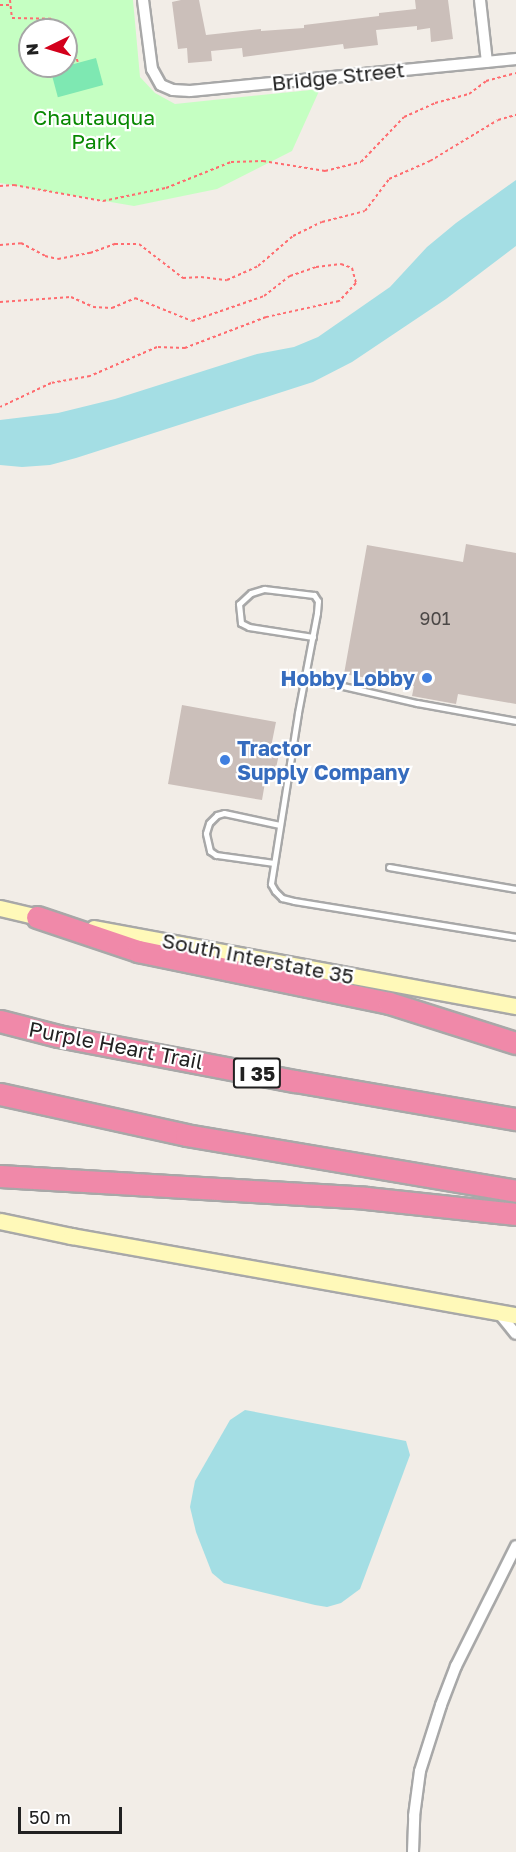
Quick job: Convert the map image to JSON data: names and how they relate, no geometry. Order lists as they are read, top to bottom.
{
  "streets": {
    "highway": ["Purple Heart Trail", "I 35"],
    "main road": ["South Interstate 35"],
    "street": ["Bridge Street"]
  },
  "parks": ["Chautauqua Park"],
  "places": ["Hobby Lobby", "Tractor Supply Company"],
  "house_numbers": ["901"],
  "scale_bar": "50 m",
  "north": "left"
}
